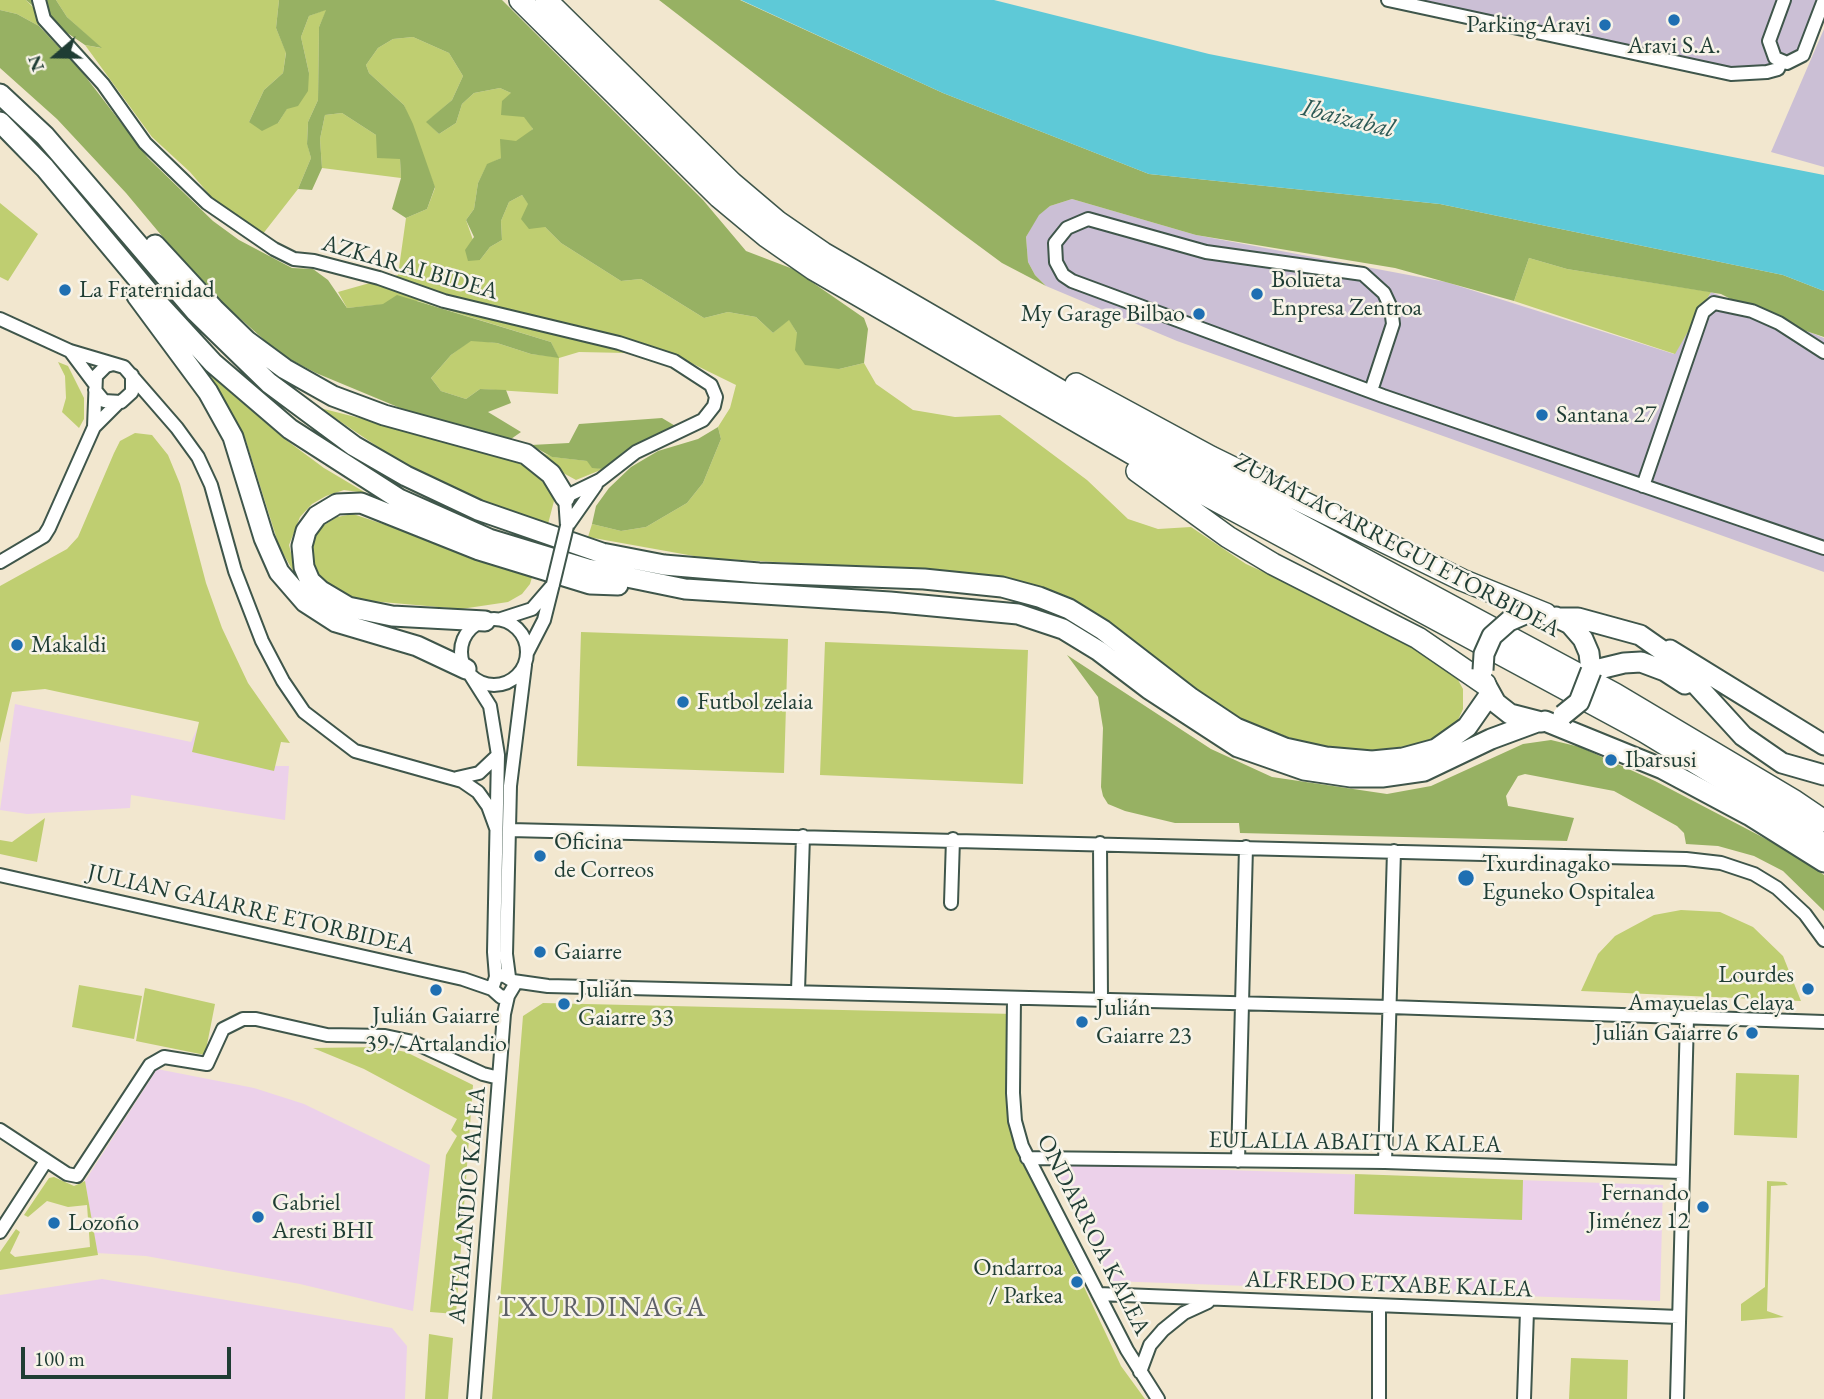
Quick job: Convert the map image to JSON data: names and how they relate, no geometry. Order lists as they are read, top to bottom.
{
  "streets": {
    "highway": ["ZUMALACARREGUI ETORBIDEA"],
    "street": [
      "AZKARAI BIDEA",
      "JULIAN GAIARRE ETORBIDEA",
      "EULALIA ABAITUA KALEA",
      "ARTALANDIO KALEA",
      "ONDARROA KALEA",
      "ALFREDO ETXABE KALEA"
    ]
  },
  "crossings": [
    ["JULIAN GAIARRE ETORBIDEA", "ARTALANDIO KALEA"],
    ["JULIAN GAIARRE ETORBIDEA", "ONDARROA KALEA"],
    ["EULALIA ABAITUA KALEA", "ONDARROA KALEA"],
    ["ONDARROA KALEA", "ALFREDO ETXABE KALEA"]
  ],
  "districts": ["TXURDINAGA"],
  "water": ["Ibaizabal"],
  "places": [
    "Aravi S.A.",
    "Parking Aravi",
    "La Fraternidad",
    "Bolueta Enpresa Zentroa",
    "My Garage Bilbao",
    "Santana 27",
    "Makaldi",
    "Futbol zelaia",
    "Ibarsusi",
    "Oficina de Correos",
    "Txurdinagako Eguneko Ospitalea",
    "Gaiarre",
    "Lourdes Amayuelas Celaya",
    "Julián Gaiarre 39 / Artalandio",
    "Julián Gaiarre 33",
    "Julián Gaiarre 23",
    "Julián Gaiarre 6",
    "Fernando Jiménez 12",
    "Gabriel Aresti BHI",
    "Lozoño",
    "Ondarroa / Parkea"
  ],
  "scale_bar": "100 m",
  "north": "left"
}
